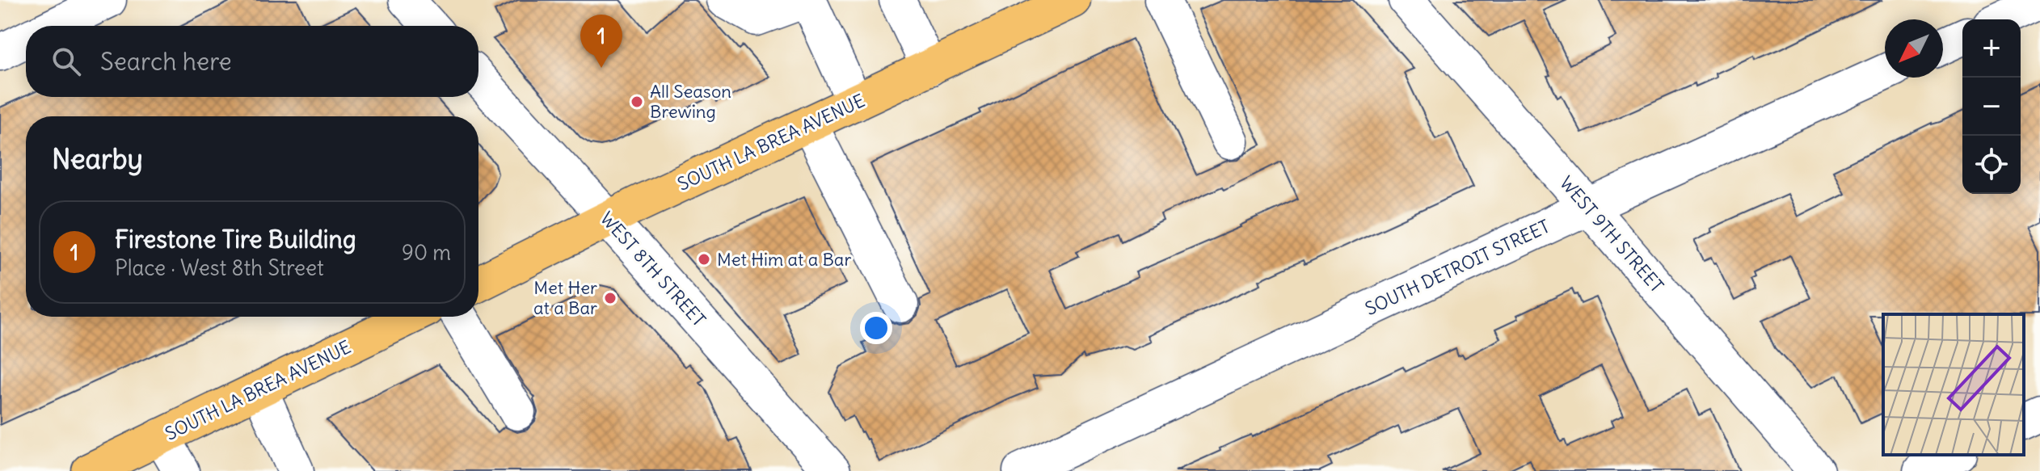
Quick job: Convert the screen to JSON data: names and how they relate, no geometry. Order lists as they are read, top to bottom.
{
  "streets": {
    "main road": ["SOUTH LA BREA AVENUE"],
    "street": ["WEST 9TH STREET", "SOUTH DETROIT STREET", "WEST 8TH STREET"]
  },
  "crossings": [
    ["SOUTH LA BREA AVENUE", "WEST 8TH STREET"],
    ["WEST 9TH STREET", "SOUTH DETROIT STREET"]
  ],
  "places": ["All Season Brewing", "Met Him at a Bar", "Met Her at a Bar"],
  "north": "bottom left",
  "page": {
    "pins": "1",
    "map_buttons": ["+", "−"],
    "search": "Search here",
    "heading": "Nearby",
    "list": [
      {
        "mark": "1",
        "name": "Firestone Tire Building",
        "note": "Place · West 8th Street",
        "value": "90 m"
      }
    ]
  }
}
